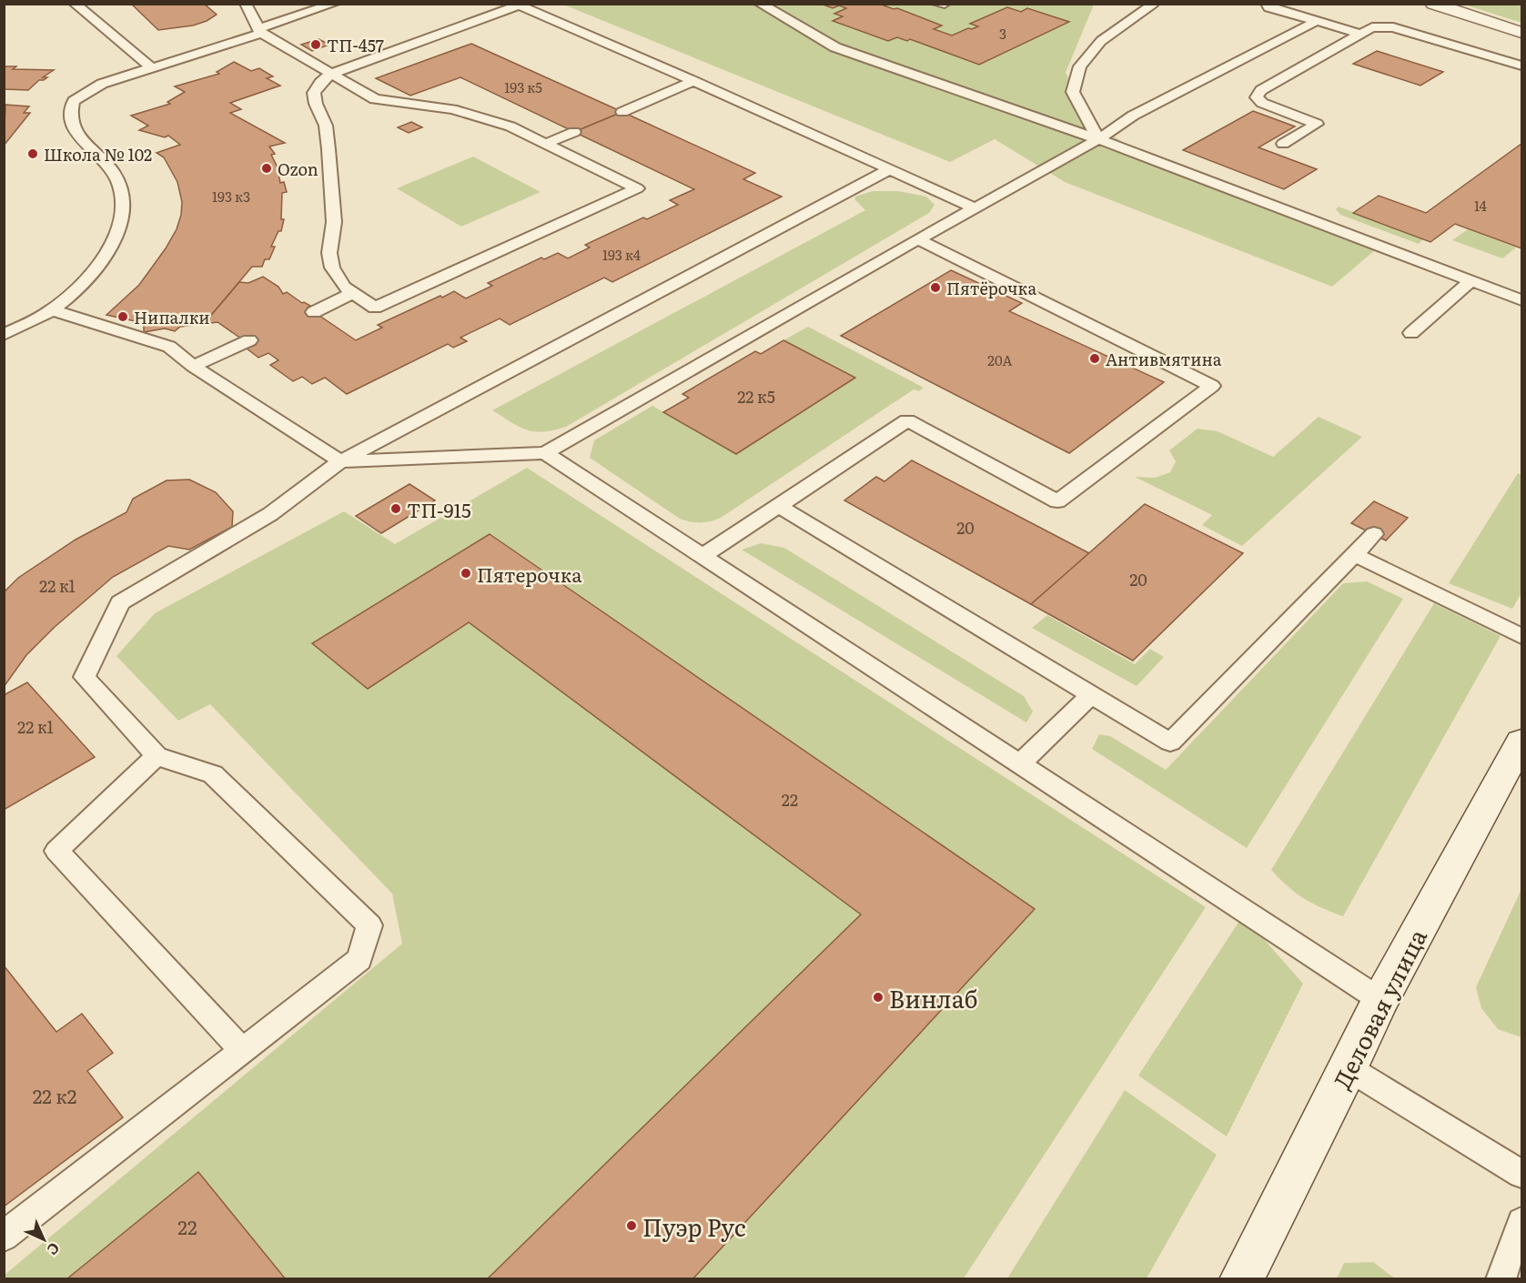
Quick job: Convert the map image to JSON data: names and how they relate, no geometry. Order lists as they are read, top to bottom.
{
  "streets": {
    "street": ["Деловая улица"]
  },
  "places": [
    "ТП-457",
    "Школа № 102",
    "Ozon",
    "Пятёрочка",
    "Нипалки",
    "Антивмятина",
    "ТП-915",
    "Пятерочка",
    "Винлаб",
    "Пуэр Рус"
  ],
  "house_numbers": [
    "3",
    "193 к5",
    "193 к3",
    "14",
    "193 к4",
    "20А",
    "22 к5",
    "20",
    "20",
    "22 к1",
    "22 к1",
    "22",
    "22 к2",
    "22"
  ],
  "north": "bottom right"
}
